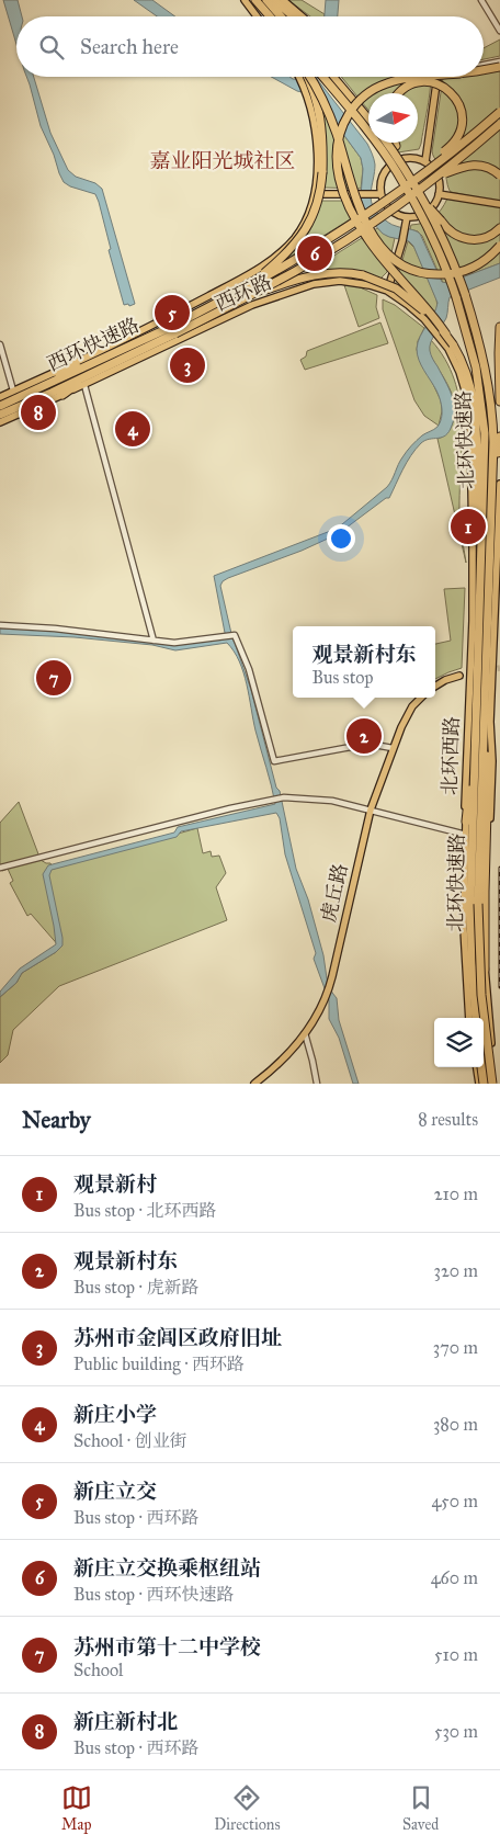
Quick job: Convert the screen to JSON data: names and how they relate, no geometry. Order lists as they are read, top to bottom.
{
  "streets": {
    "highway": ["西环快速路", "北环快速路"],
    "main road": ["西环路", "北环西路", "虎丘路"]
  },
  "crossings": [
    ["西环路", "北环西路"],
    ["北环快速路", "北环西路"]
  ],
  "districts": ["嘉业阳光城社区"],
  "north": "right",
  "page": {
    "search": "Search here",
    "pins": [
      "6",
      "5",
      "3",
      "8",
      "4",
      "1",
      "7",
      "2"
    ],
    "popup": ["观景新村东", "Bus stop"],
    "heading": ["Nearby", "8 results"],
    "list": [
      {
        "mark": "1",
        "name": "观景新村",
        "note": "Bus stop · 北环西路",
        "value": "210 m"
      },
      {
        "mark": "2",
        "name": "观景新村东",
        "note": "Bus stop · 虎新路",
        "value": "320 m"
      },
      {
        "mark": "3",
        "name": "苏州市金阊区政府旧址",
        "note": "Public building · 西环路",
        "value": "370 m"
      },
      {
        "mark": "4",
        "name": "新庄小学",
        "note": "School · 创业街",
        "value": "380 m"
      },
      {
        "mark": "5",
        "name": "新庄立交",
        "note": "Bus stop · 西环路",
        "value": "450 m"
      },
      {
        "mark": "6",
        "name": "新庄立交换乘枢纽站",
        "note": "Bus stop · 西环快速路",
        "value": "460 m"
      },
      {
        "mark": "7",
        "name": "苏州市第十二中学校",
        "note": "School",
        "value": "510 m"
      },
      {
        "mark": "8",
        "name": "新庄新村北",
        "note": "Bus stop · 西环路",
        "value": "530 m"
      }
    ],
    "nav": ["Map", "Directions", "Saved"]
  }
}
